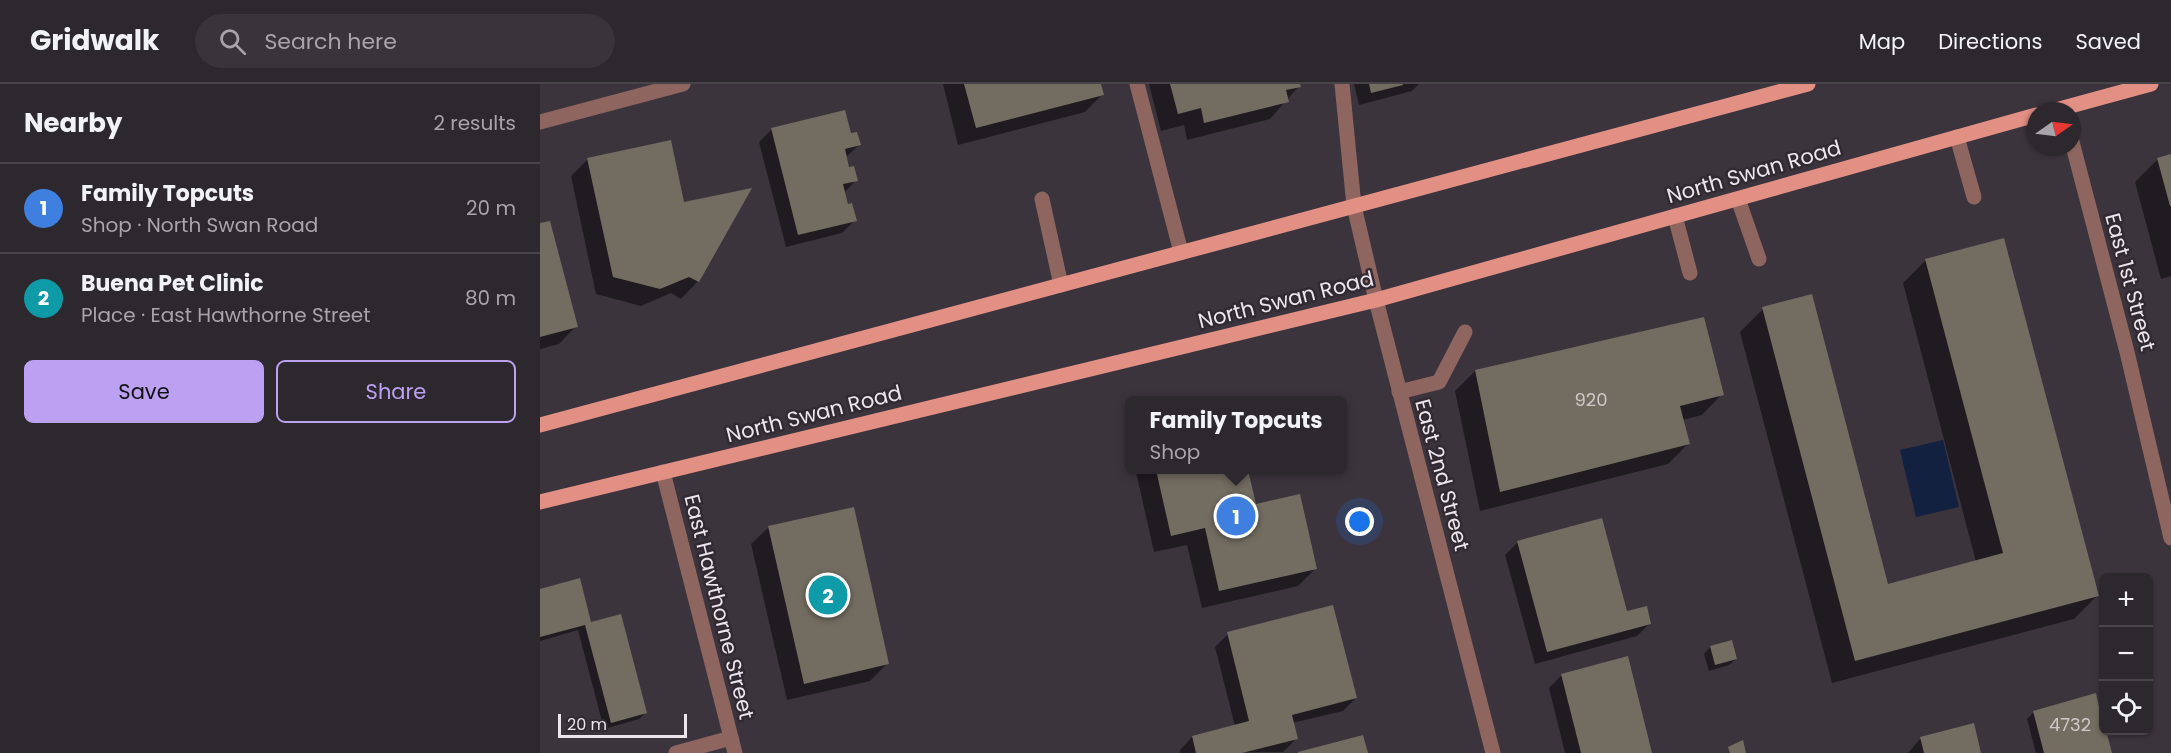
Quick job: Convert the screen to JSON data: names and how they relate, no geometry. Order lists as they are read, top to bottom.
{
  "streets": {
    "main road": ["North Swan Road"],
    "street": ["East 1st Street", "East 2nd Street", "East Hawthorne Street"]
  },
  "crossings": [
    ["North Swan Road", "East 2nd Street"],
    ["North Swan Road", "East Hawthorne Street"]
  ],
  "house_numbers": ["920", "4732"],
  "scale_bar": "20 m",
  "north": "right",
  "page": {
    "header": "Gridwalk",
    "search": "Search here",
    "nav": ["Map", "Directions", "Saved"],
    "heading": ["Nearby", "2 results"],
    "list": [
      {
        "mark": "1",
        "name": "Family Topcuts",
        "note": "Shop · North Swan Road",
        "value": "20 m"
      },
      {
        "mark": "2",
        "name": "Buena Pet Clinic",
        "note": "Place · East Hawthorne Street",
        "value": "80 m"
      }
    ],
    "buttons": ["Save", "Share"],
    "popup": ["Family Topcuts", "Shop"],
    "pins": ["1", "2"],
    "map_buttons": ["+", "−"],
    "scale": "20 m"
  }
}
